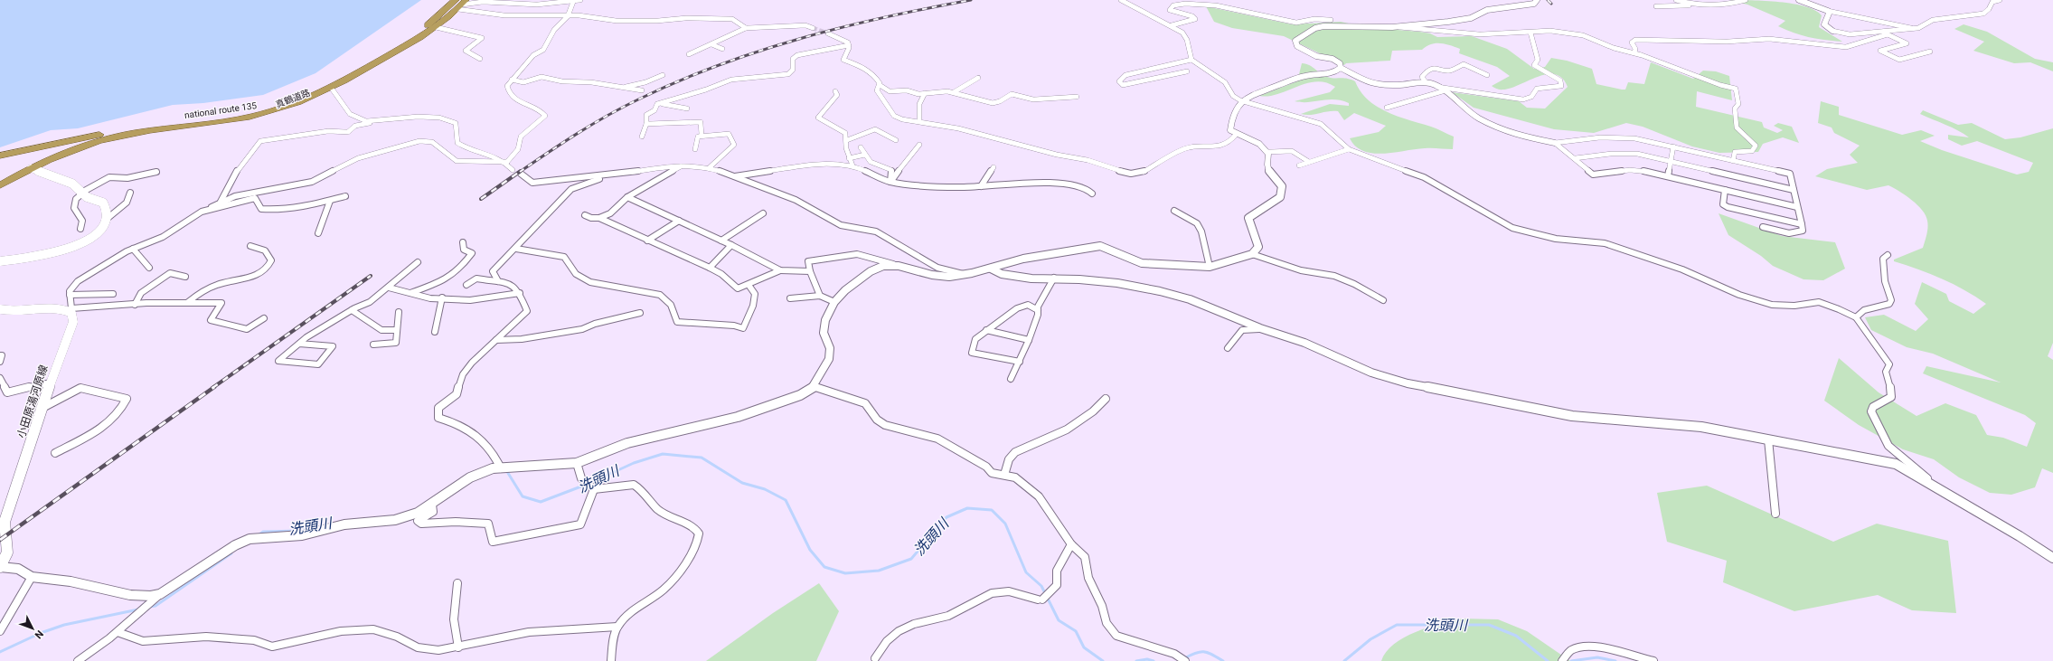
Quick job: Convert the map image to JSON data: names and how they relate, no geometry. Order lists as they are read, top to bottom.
{
  "streets": {
    "highway": ["真鶴道路", "national route 135"],
    "main road": ["小田原湯河原線"]
  },
  "crossings": [
    ["真鶴道路", "national route 135"]
  ],
  "water": ["洗頭川"],
  "north": "bottom right"
}
